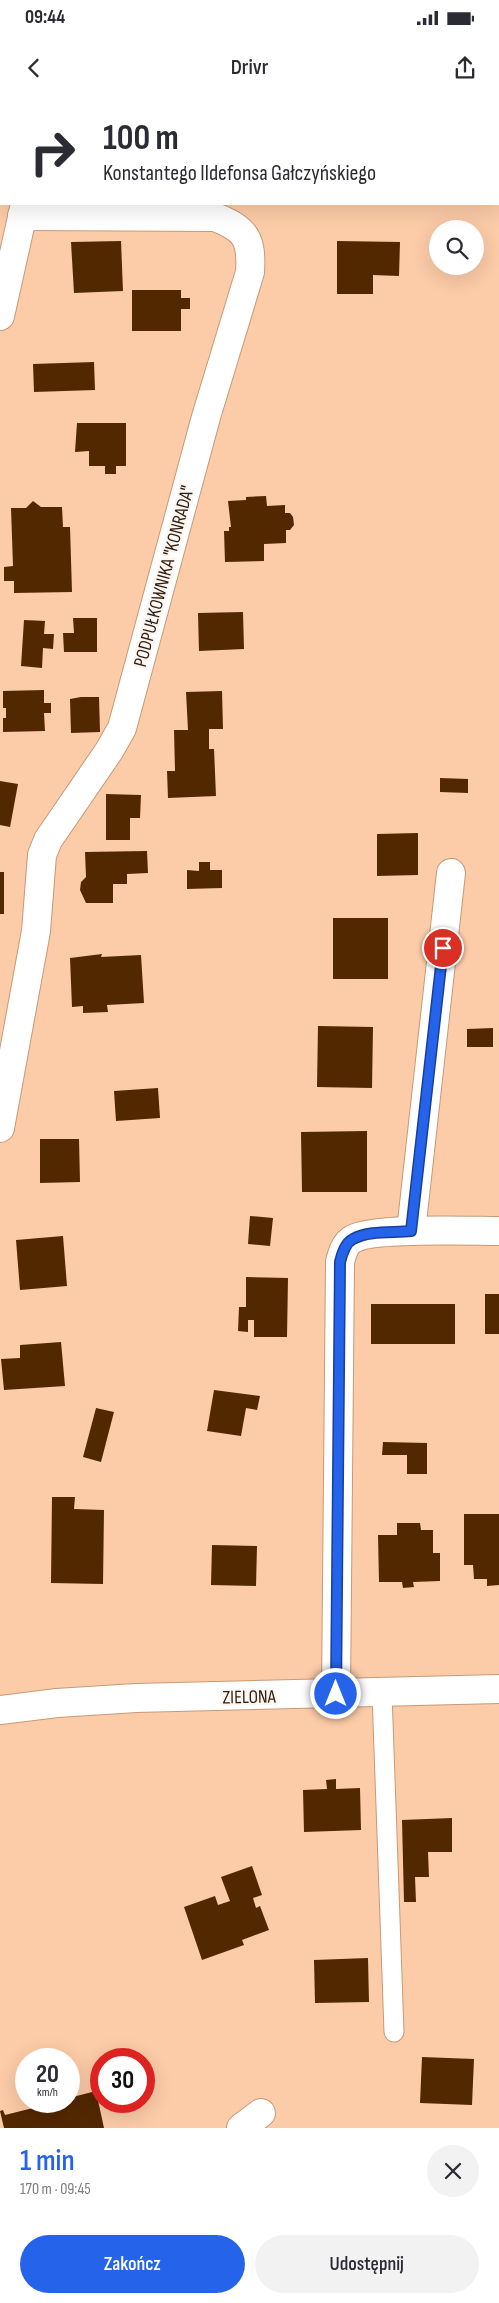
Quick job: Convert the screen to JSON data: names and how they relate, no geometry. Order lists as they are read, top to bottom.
{
  "streets": {
    "street": ["PODPUŁKOWNIKA \"KONRADA\"", "ZIELONA"]
  },
  "page": {
    "status": "09:44",
    "header": "Drivr",
    "turn": ["100 m", "Konstantego Ildefonsa Gałczyńskiego"],
    "speed": "20 km/h",
    "limit": "30",
    "heading": ["1 min", "170 m · 09:45"],
    "buttons": ["Zakończ", "Udostępnij"]
  }
}
